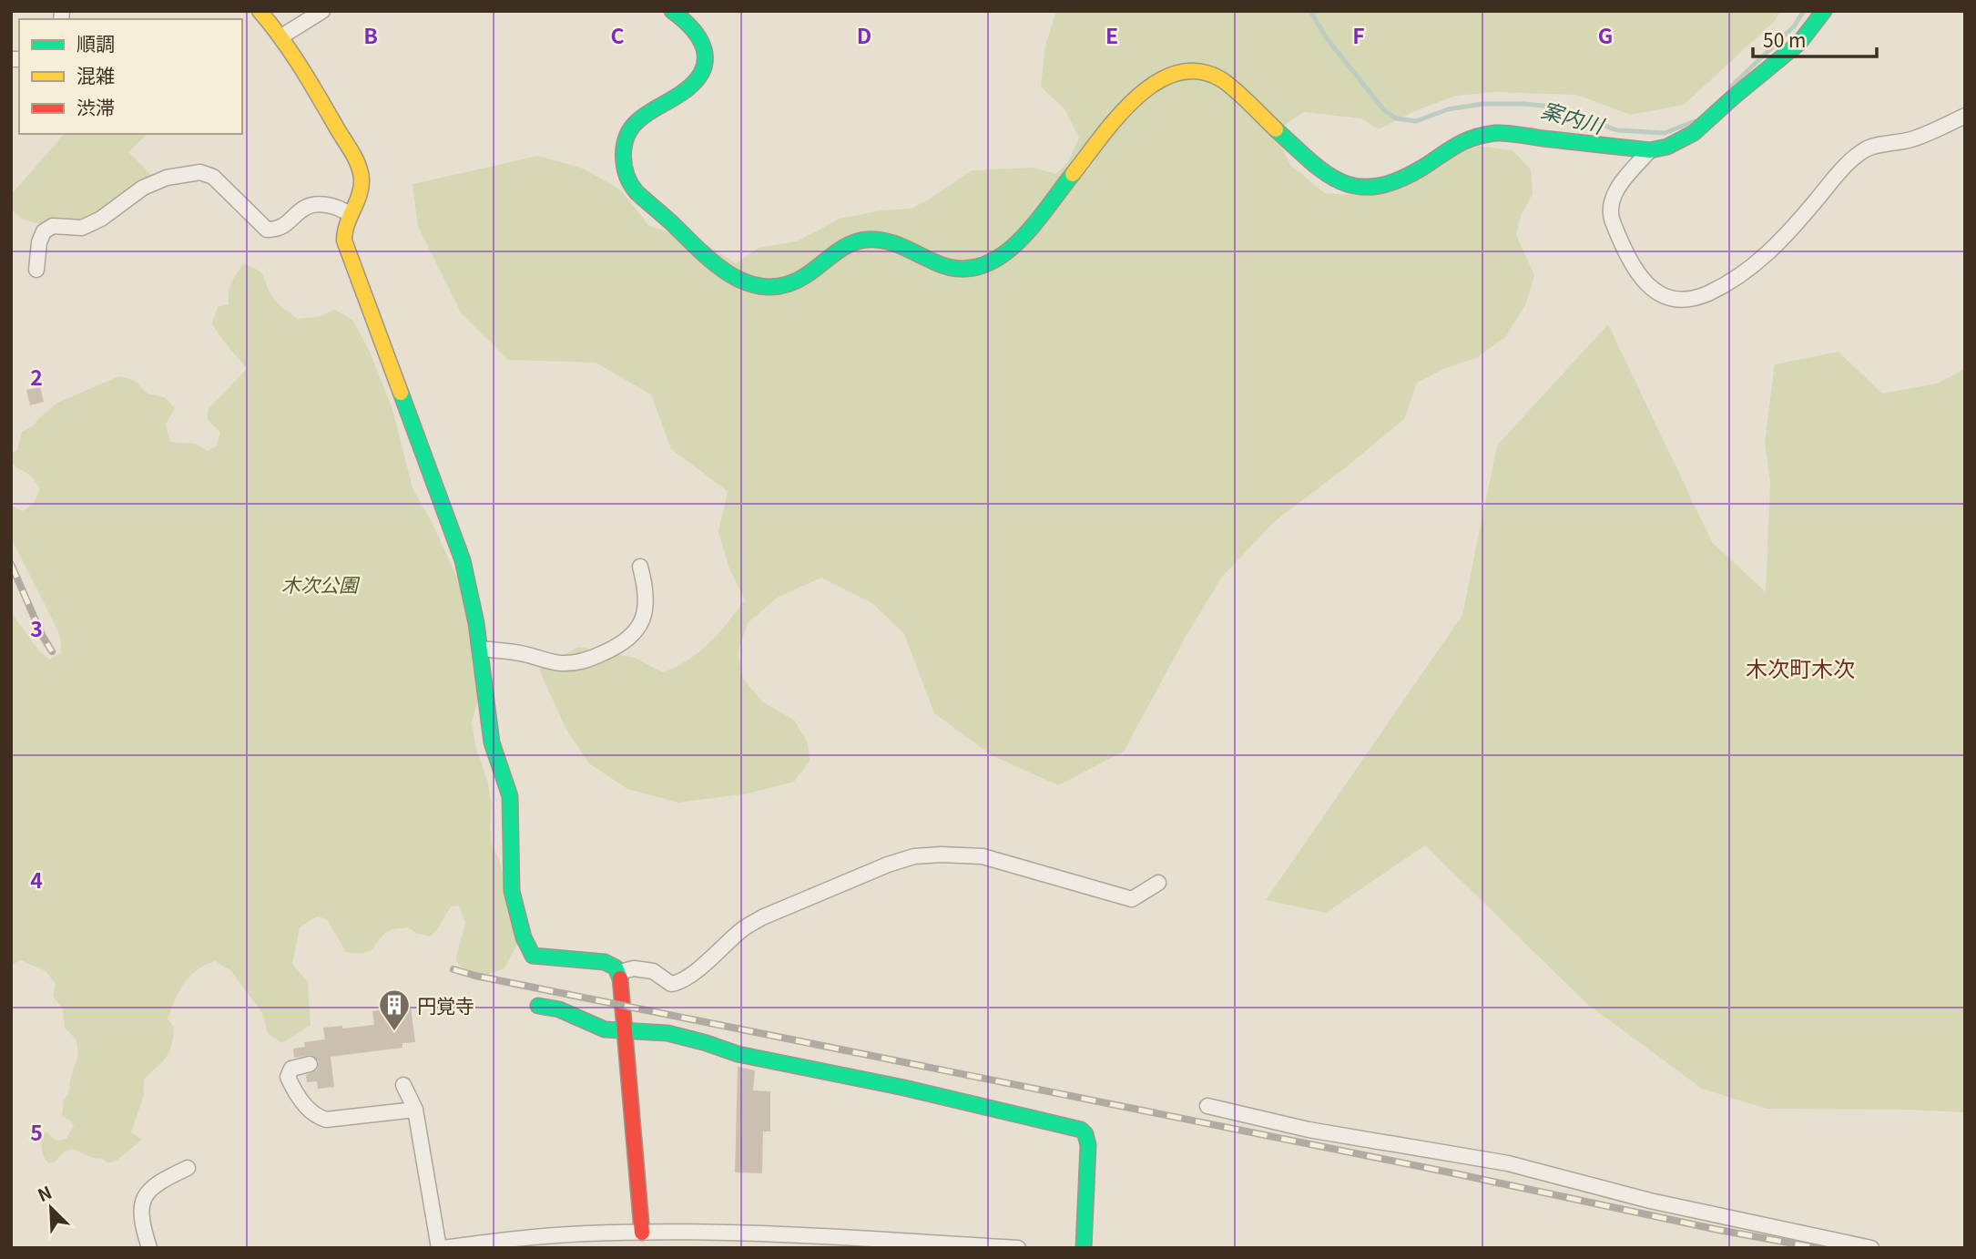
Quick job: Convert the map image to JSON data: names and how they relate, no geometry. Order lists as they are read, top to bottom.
{
  "districts": ["木次町木次"],
  "water": ["案内川"],
  "parks": ["木次公園"],
  "places": {
    "building": ["円覚寺"]
  },
  "legend": ["順調", "混雑", "渋滞"],
  "scale_bar": "50 m",
  "north": "top left",
  "grid": {
    "columns": [
      "B",
      "C",
      "D",
      "E",
      "F",
      "G"
    ],
    "rows": [
      "2",
      "3",
      "4",
      "5"
    ]
  }
}
